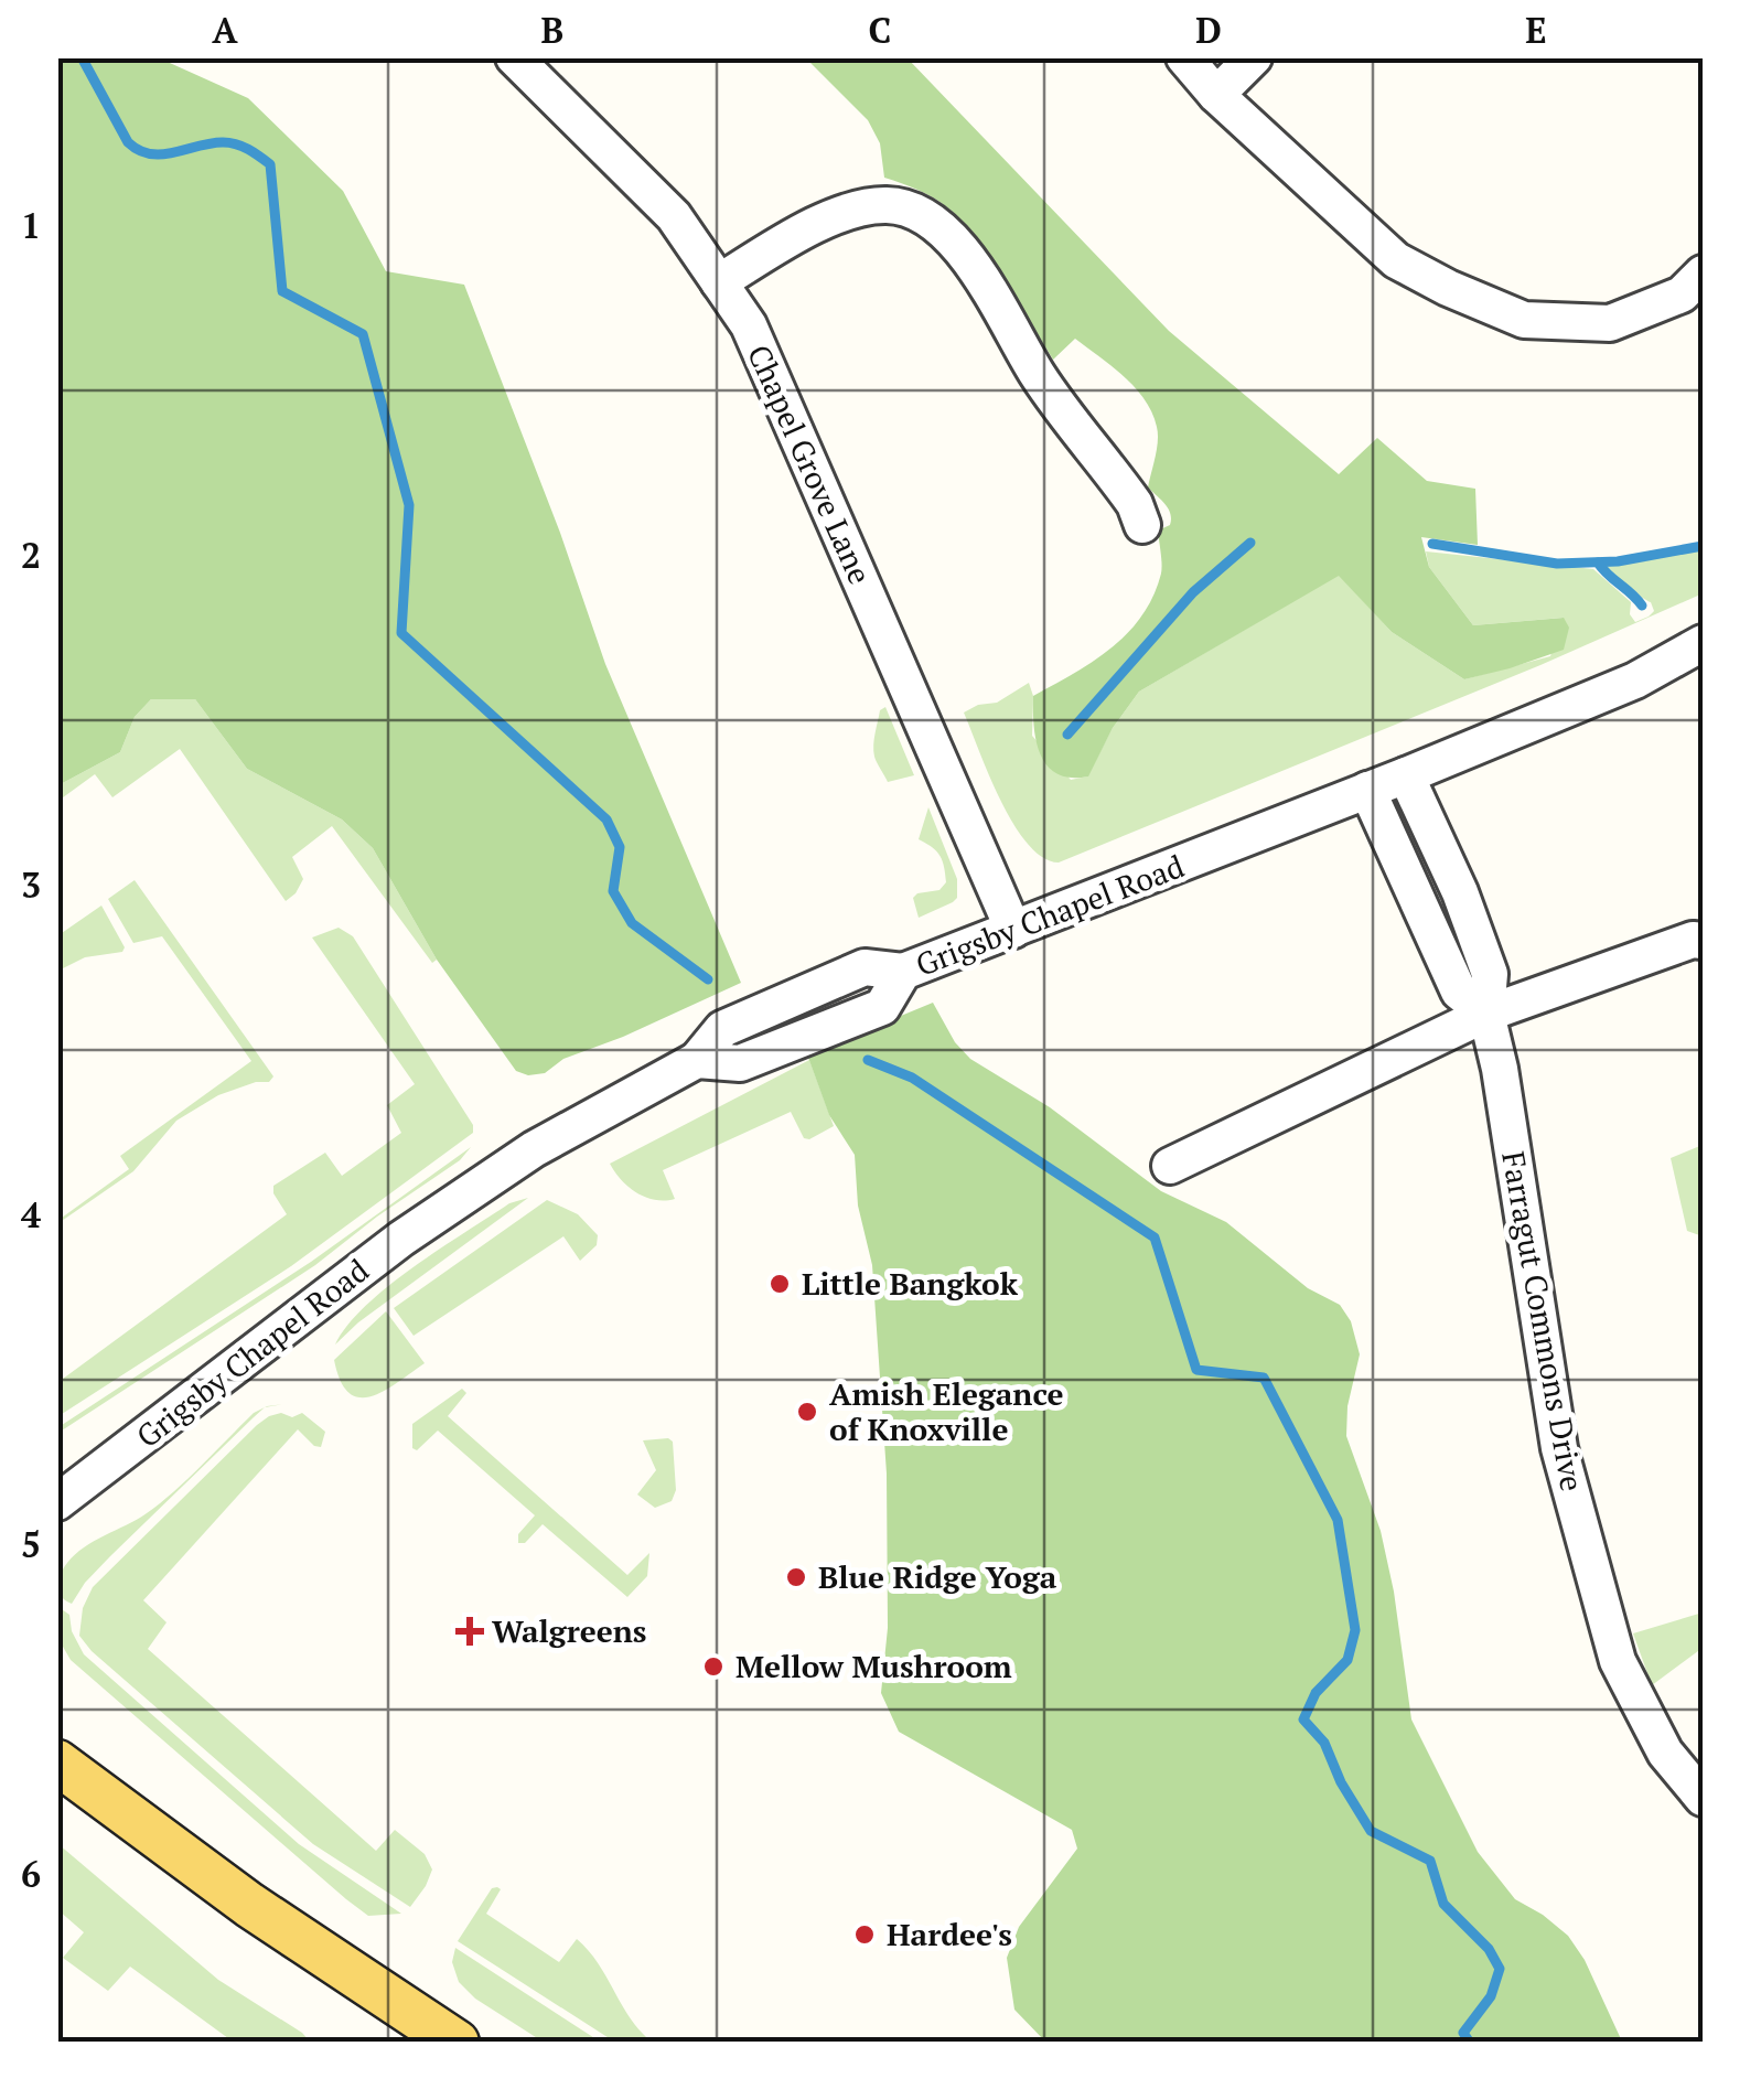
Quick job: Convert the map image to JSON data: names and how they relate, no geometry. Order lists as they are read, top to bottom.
{
  "streets": {
    "street": ["Chapel Grove Lane", "Grigsby Chapel Road", "Farragut Commons Drive"]
  },
  "crossings": [
    ["Chapel Grove Lane", "Grigsby Chapel Road"],
    ["Grigsby Chapel Road", "Farragut Commons Drive"]
  ],
  "places": {
    "other": [
      "Little Bangkok",
      "Amish Elegance of Knoxville",
      "Blue Ridge Yoga",
      "Mellow Mushroom",
      "Hardee's"
    ],
    "health": ["Walgreens"]
  },
  "grid": {
    "columns": [
      "A",
      "B",
      "C",
      "D",
      "E"
    ],
    "rows": [
      "1",
      "2",
      "3",
      "4",
      "5",
      "6"
    ]
  }
}
